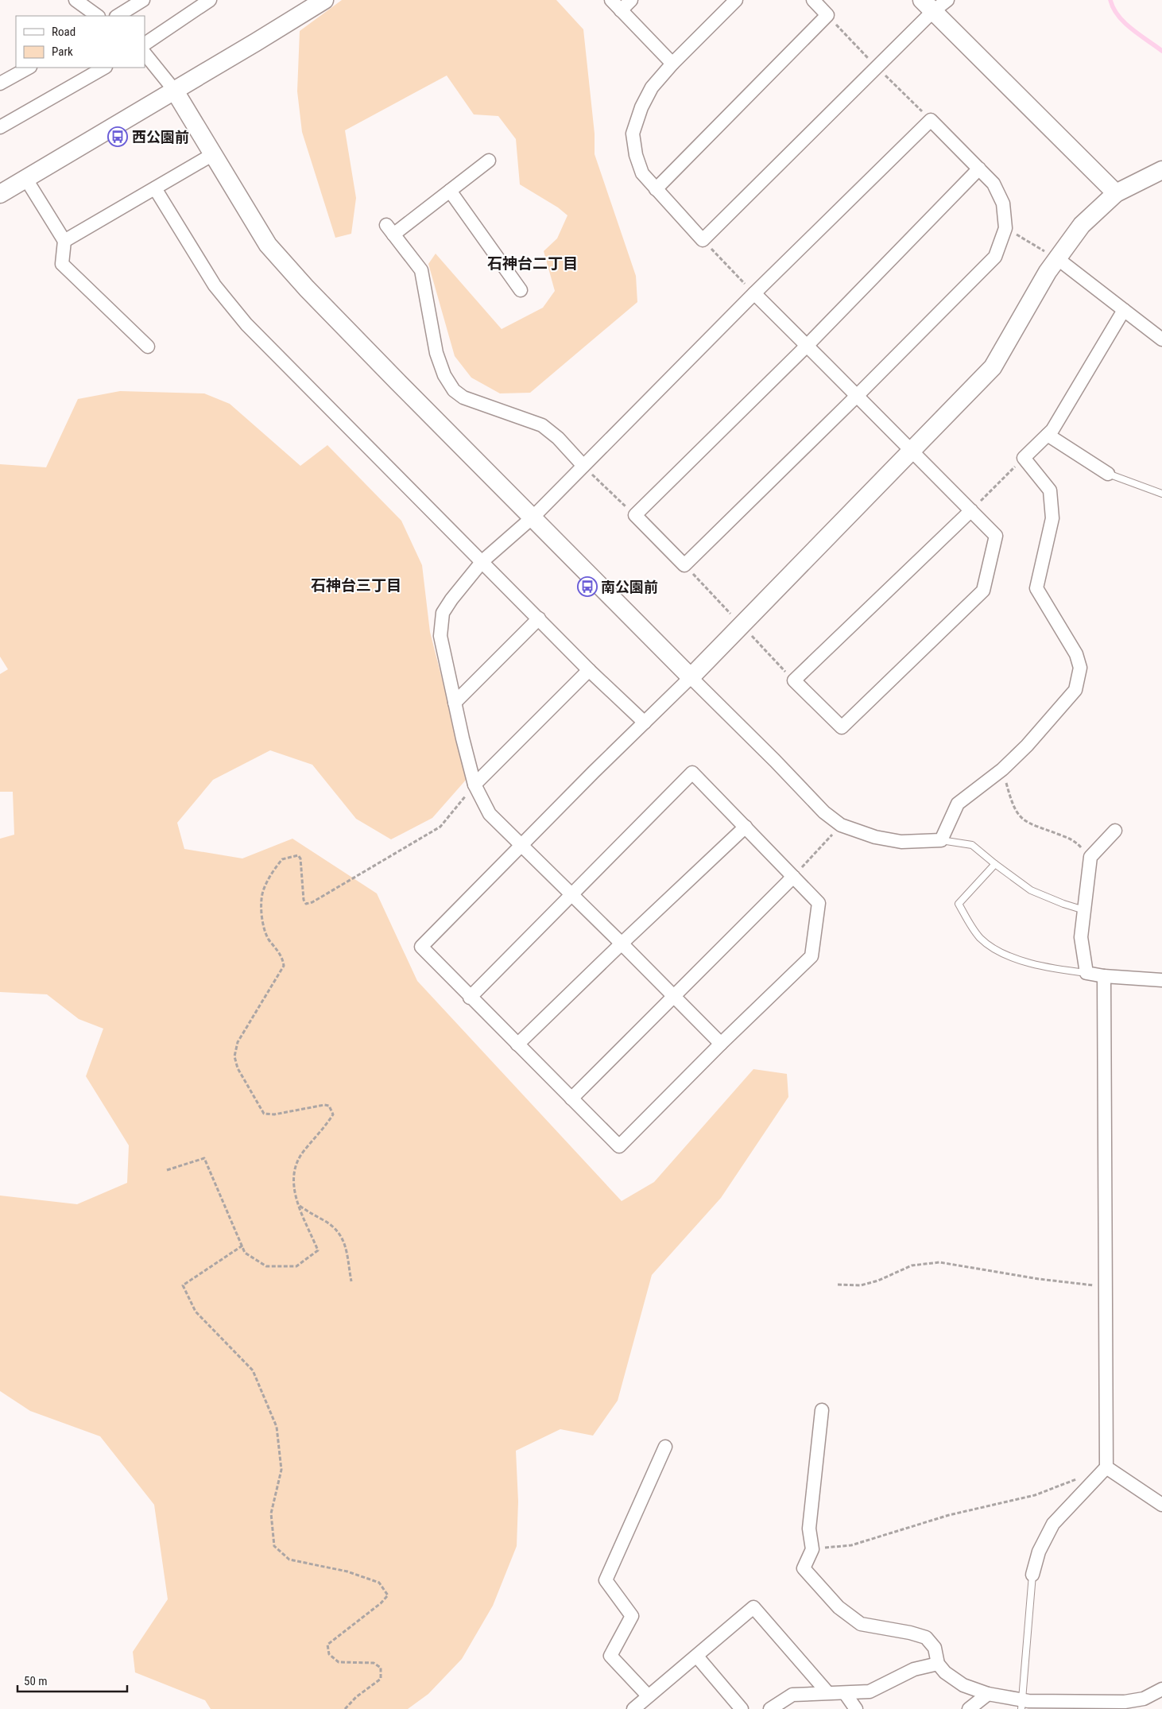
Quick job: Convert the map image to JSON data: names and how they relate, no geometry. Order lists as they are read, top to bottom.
{
  "districts": ["石神台二丁目", "石神台三丁目"],
  "places": {
    "bus stop": ["西公園前", "南公園前"]
  },
  "legend": ["Road", "Park"],
  "scale_bar": "50 m"
}
